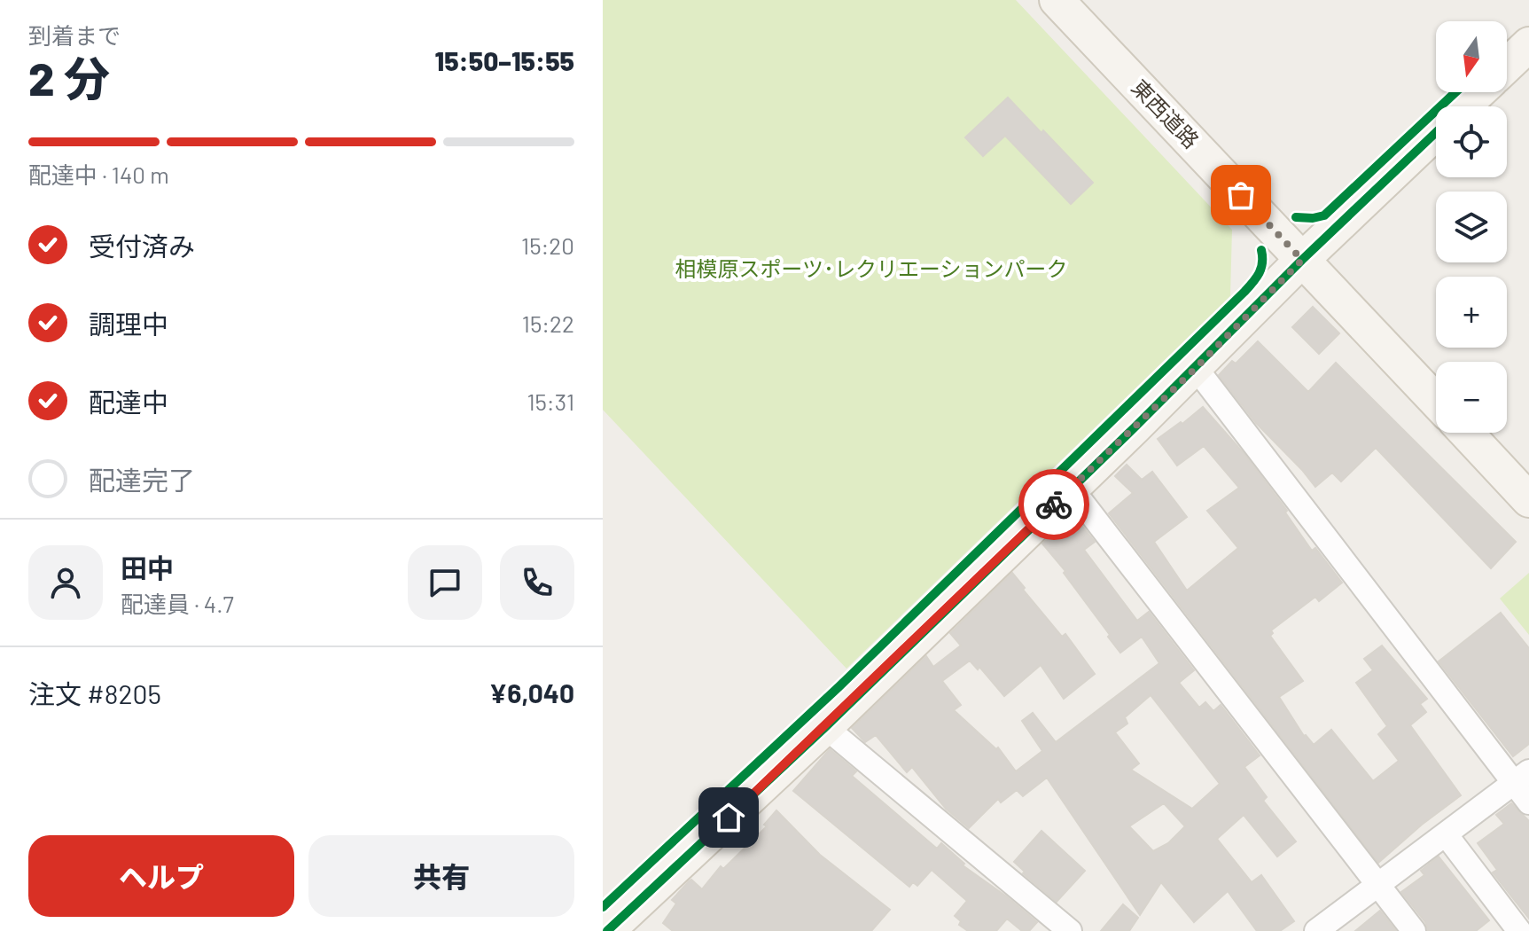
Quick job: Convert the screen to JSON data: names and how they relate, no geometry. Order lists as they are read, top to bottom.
{
  "streets": {
    "street": ["東西道路"]
  },
  "parks": ["相模原スポーツ･レクリエーションパーク"],
  "north": "bottom",
  "page": {
    "heading": ["2 分", "到着まで", "15:50–15:55"],
    "panel": [
      "田中",
      "配達員 · 4.7",
      "注文 #8205",
      "¥6,040"
    ],
    "map_buttons": ["+", "−"],
    "bar": "配達中 · 140 m",
    "list": [
      ["受付済み", "15:20"],
      ["調理中", "15:22"],
      ["配達中", "15:31"],
      "配達完了"
    ],
    "buttons": ["ヘルプ", "共有"]
  }
}
